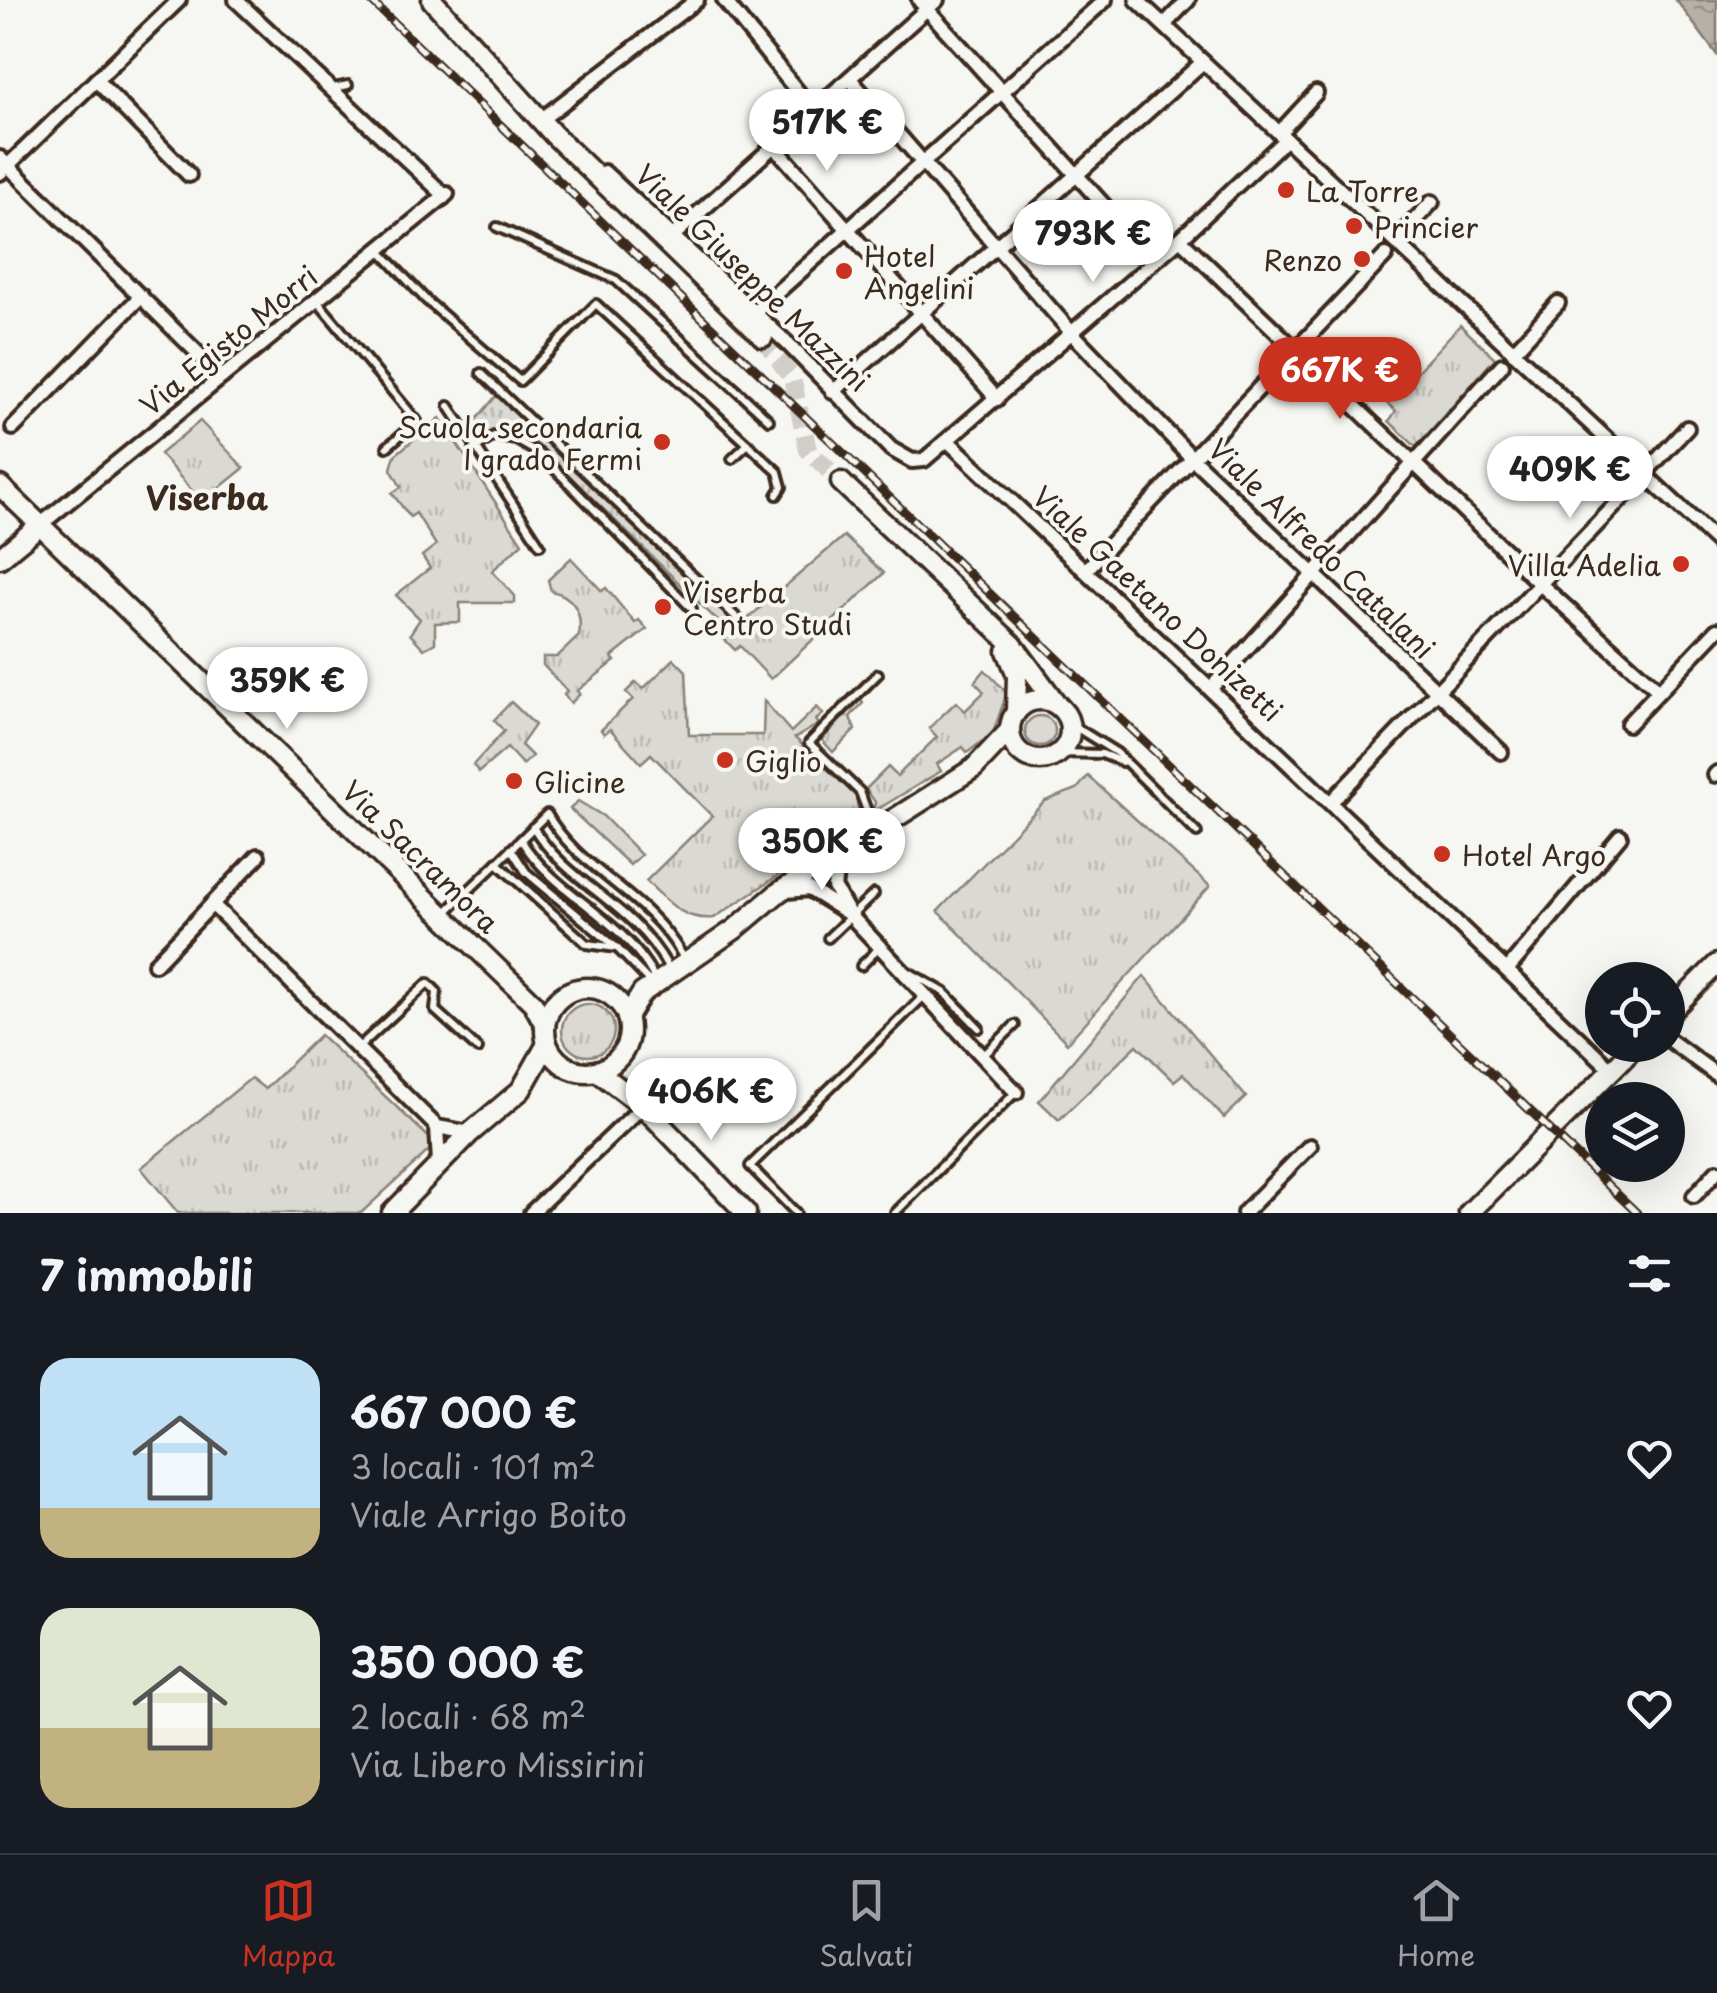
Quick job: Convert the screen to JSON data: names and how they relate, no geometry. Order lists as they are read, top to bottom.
{
  "streets": {
    "street": [
      "Viale Giuseppe Mazzini",
      "Via Egisto Morri",
      "Viale Alfredo Catalani",
      "Viale Gaetano Donizetti",
      "Via Sacramora"
    ]
  },
  "crossings": [
    ["Viale Giuseppe Mazzini", "Viale Gaetano Donizetti"],
    ["Via Egisto Morri", "Via Sacramora"]
  ],
  "districts": ["Viserba"],
  "places": [
    "La Torre",
    "Princier",
    "Renzo",
    "Hotel Angelini",
    "Scuola secondaria I grado Fermi",
    "Villa Adelia",
    "Viserba Centro Studi",
    "Giglio",
    "Glicine",
    "Hotel Argo"
  ],
  "page": {
    "price": [
      "517K €",
      "793K €",
      "667K €",
      "409K €",
      "359K €",
      "350K €",
      "406K €"
    ],
    "heading": "7 immobili",
    "list": [
      {
        "name": "667 000 €",
        "note": "3 locali · 101 m² · Viale Arrigo Boito"
      },
      {
        "name": "350 000 €",
        "note": "2 locali · 68 m² · Via Libero Missirini"
      }
    ],
    "tabs": ["Mappa", "Salvati", "Home"]
  }
}
